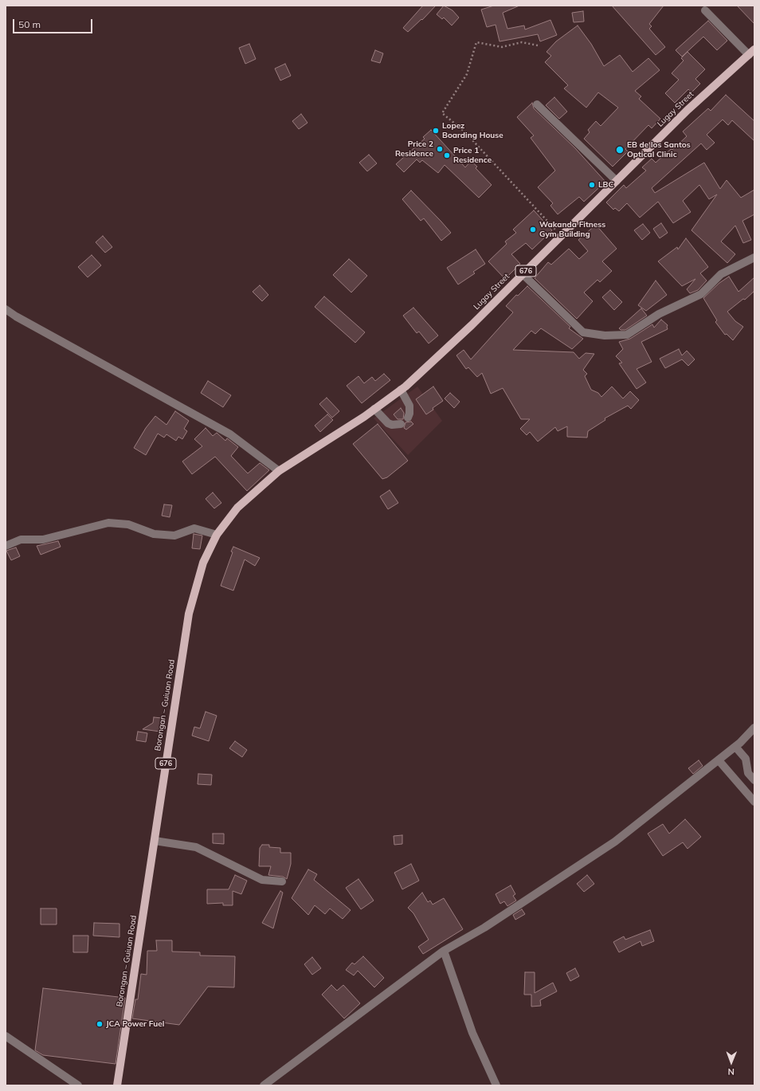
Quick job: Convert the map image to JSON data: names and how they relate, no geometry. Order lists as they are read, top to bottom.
{
  "streets": {
    "main road": ["Lugay Street", "676", "Borongan – Guiuan Road"]
  },
  "crossings": [
    ["Lugay Street", "Borongan – Guiuan Road"]
  ],
  "places": [
    "Lopez Boarding House",
    "Price 2 Residence",
    "EB de los Santos Optical Clinic",
    "Price 1 Residence",
    "LBC",
    "Wakanda Fitness Gym Building",
    "JCA Power Fuel"
  ],
  "scale_bar": "50 m",
  "north": "bottom"
}
